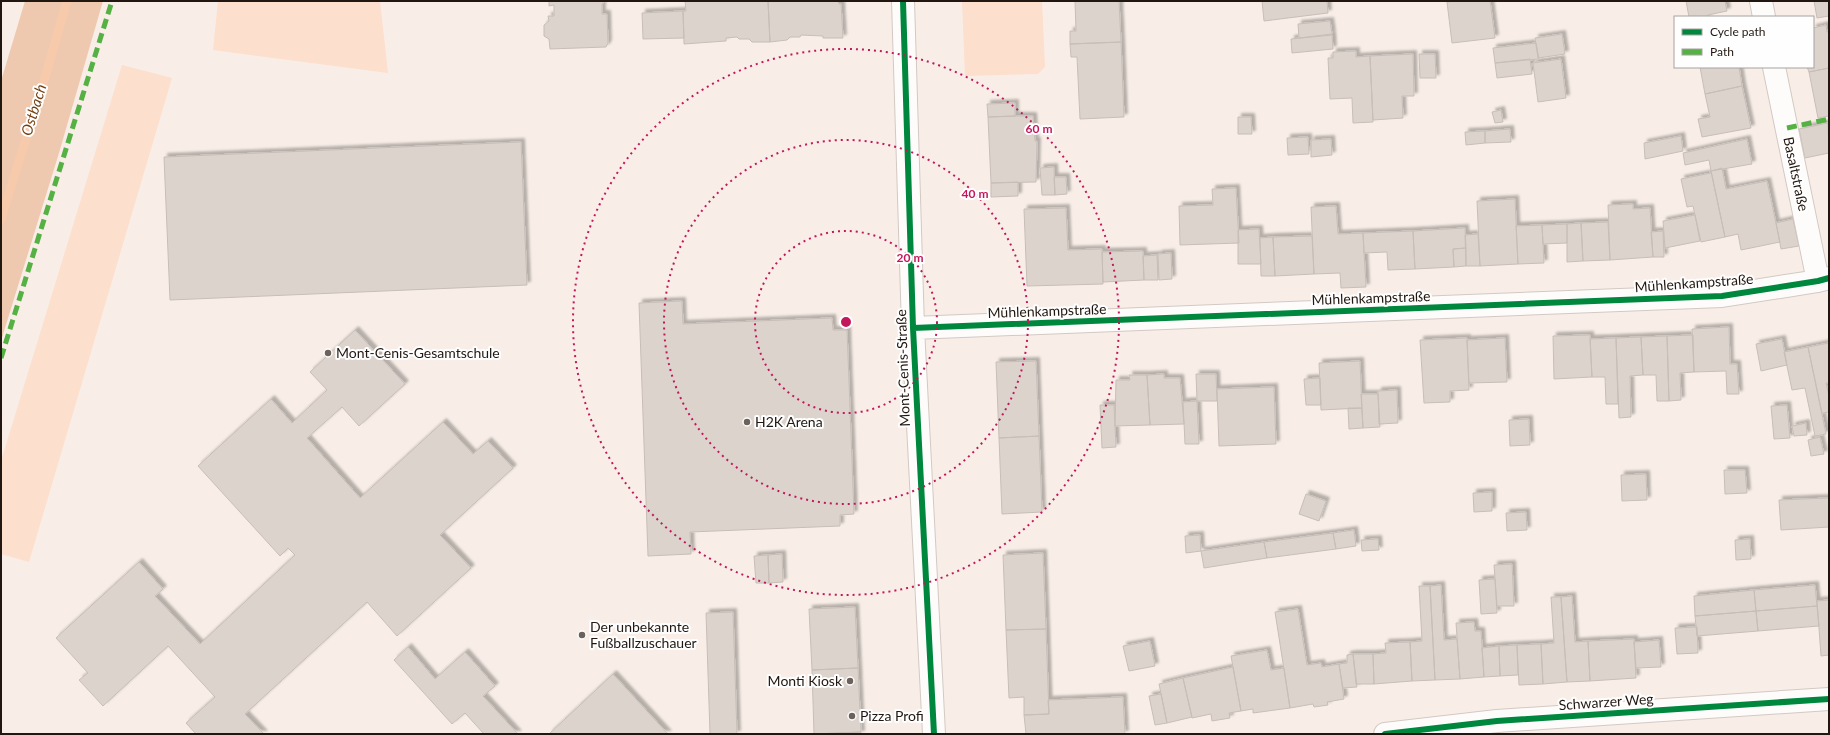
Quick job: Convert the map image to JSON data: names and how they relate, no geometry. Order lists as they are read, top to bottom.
{
  "streets": {
    "street": [
      "Basaltstraße",
      "Mühlenkampstraße",
      "Mont-Cenis-Straße",
      "Schwarzer Weg"
    ]
  },
  "crossings": [
    ["Basaltstraße", "Mühlenkampstraße"],
    ["Mühlenkampstraße", "Mont-Cenis-Straße"]
  ],
  "water": ["Ostbach"],
  "places": [
    "Mont-Cenis-Gesamtschule",
    "H2K Arena",
    "Der unbekannte Fußballzuschauer",
    "Monti Kiosk",
    "Pizza Profi"
  ],
  "legend": ["Cycle path", "Path"],
  "rings": ["60 m", "40 m", "20 m"]
}
